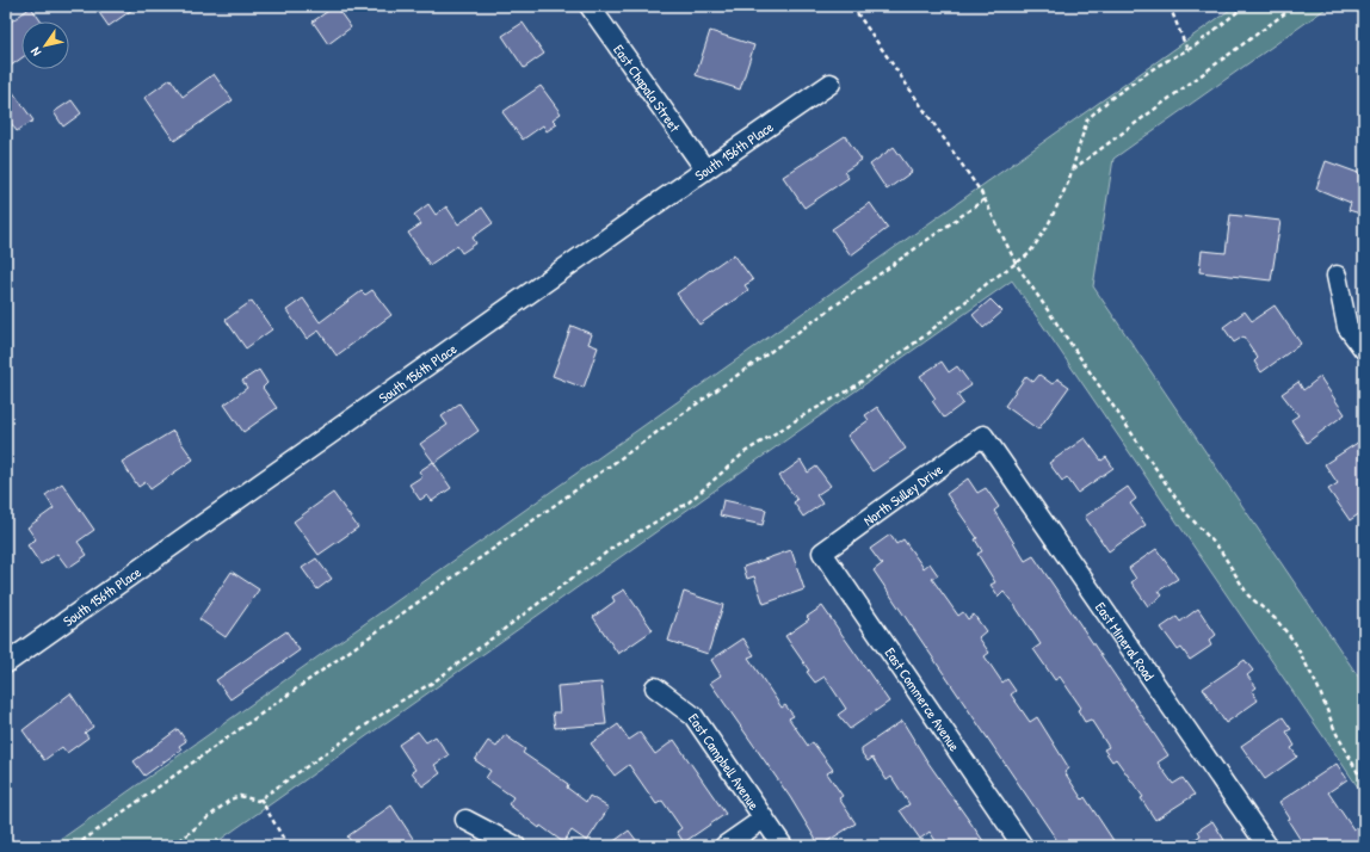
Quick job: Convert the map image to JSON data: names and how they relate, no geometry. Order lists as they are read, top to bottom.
{
  "streets": {
    "street": [
      "East Chapala Street",
      "South 156th Place",
      "North Sulley Drive",
      "East Mineral Road",
      "East Commerce Avenue",
      "East Campbell Avenue"
    ]
  },
  "crossings": [
    ["East Chapala Street", "South 156th Place"],
    ["North Sulley Drive", "East Mineral Road"],
    ["North Sulley Drive", "East Commerce Avenue"]
  ],
  "north": "bottom left"
}
